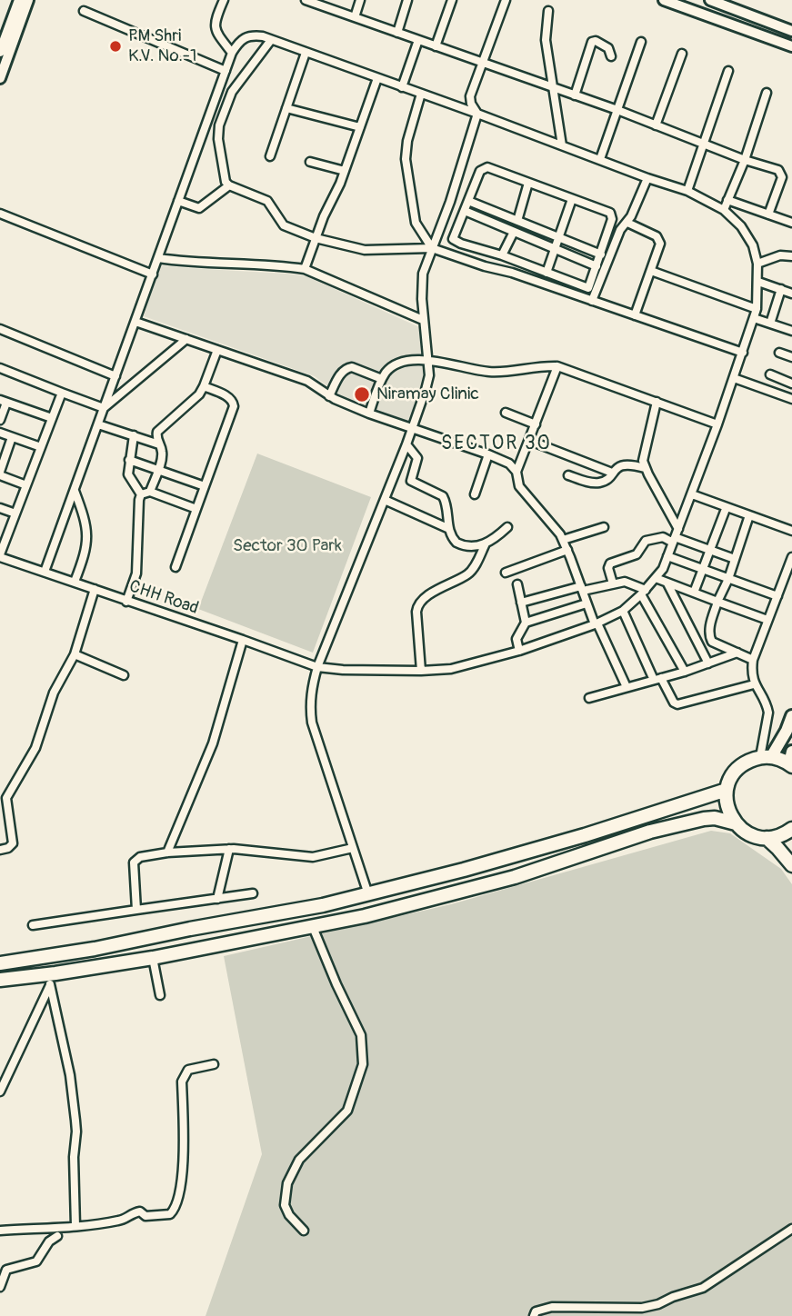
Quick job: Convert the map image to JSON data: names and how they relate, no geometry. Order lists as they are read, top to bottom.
{
  "streets": {
    "street": ["CHH Road"]
  },
  "districts": ["SECTOR 30"],
  "parks": ["Sector 30 Park"],
  "places": ["PM Shri K.V. No.-1", "Niramay Clinic"]
}
